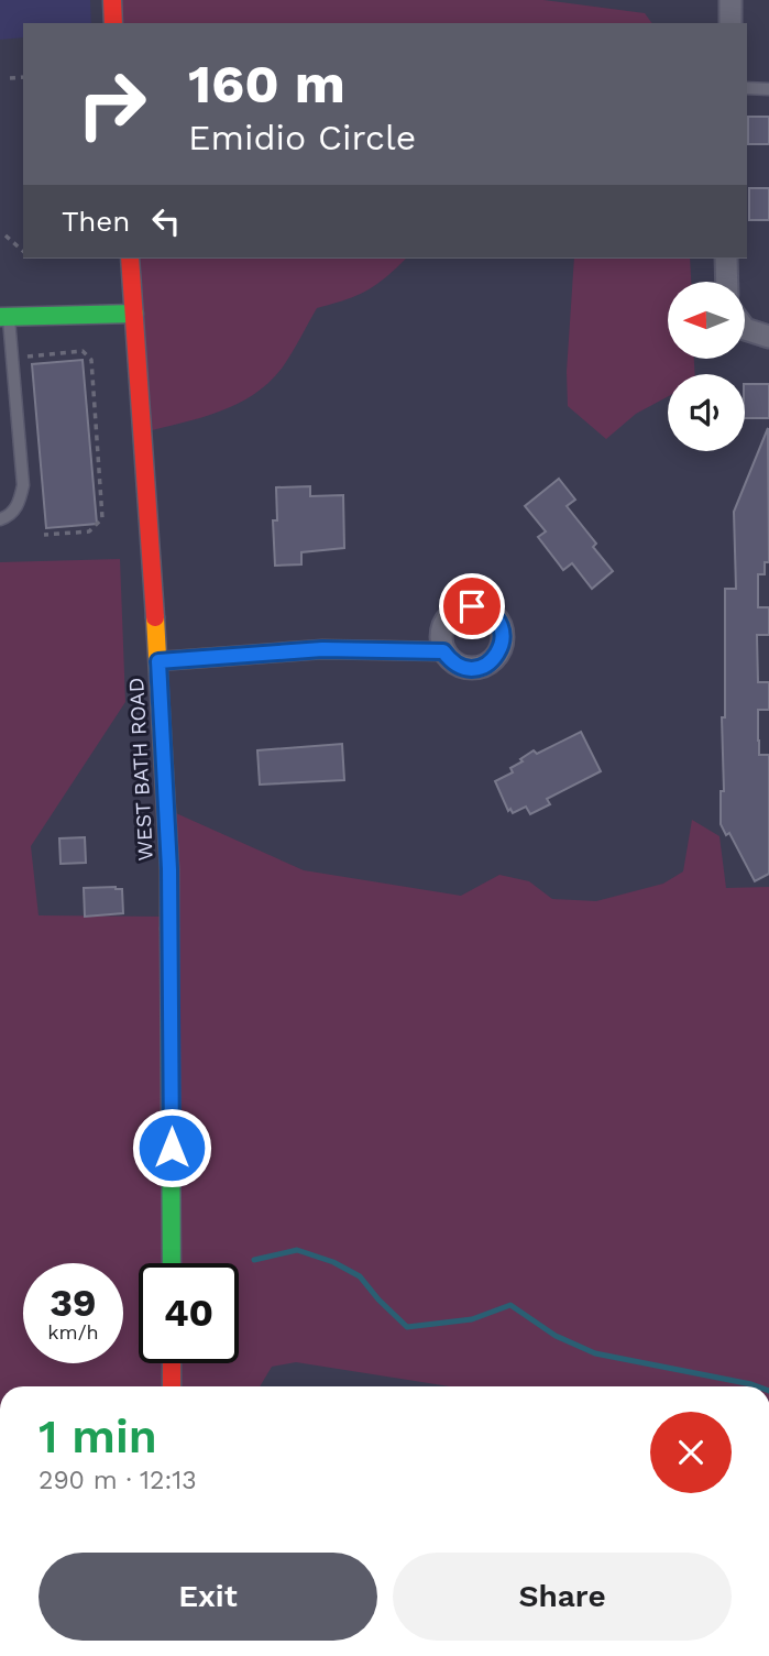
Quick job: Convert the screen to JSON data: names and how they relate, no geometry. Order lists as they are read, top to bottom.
{
  "streets": {
    "street": ["WEST BATH ROAD"]
  },
  "north": "left",
  "page": {
    "turn": ["160 m", "Emidio Circle"],
    "then": "Then",
    "speed": "39 km/h",
    "limit": "40",
    "heading": ["1 min", "290 m · 12:13"],
    "buttons": ["Exit", "Share"]
  }
}
